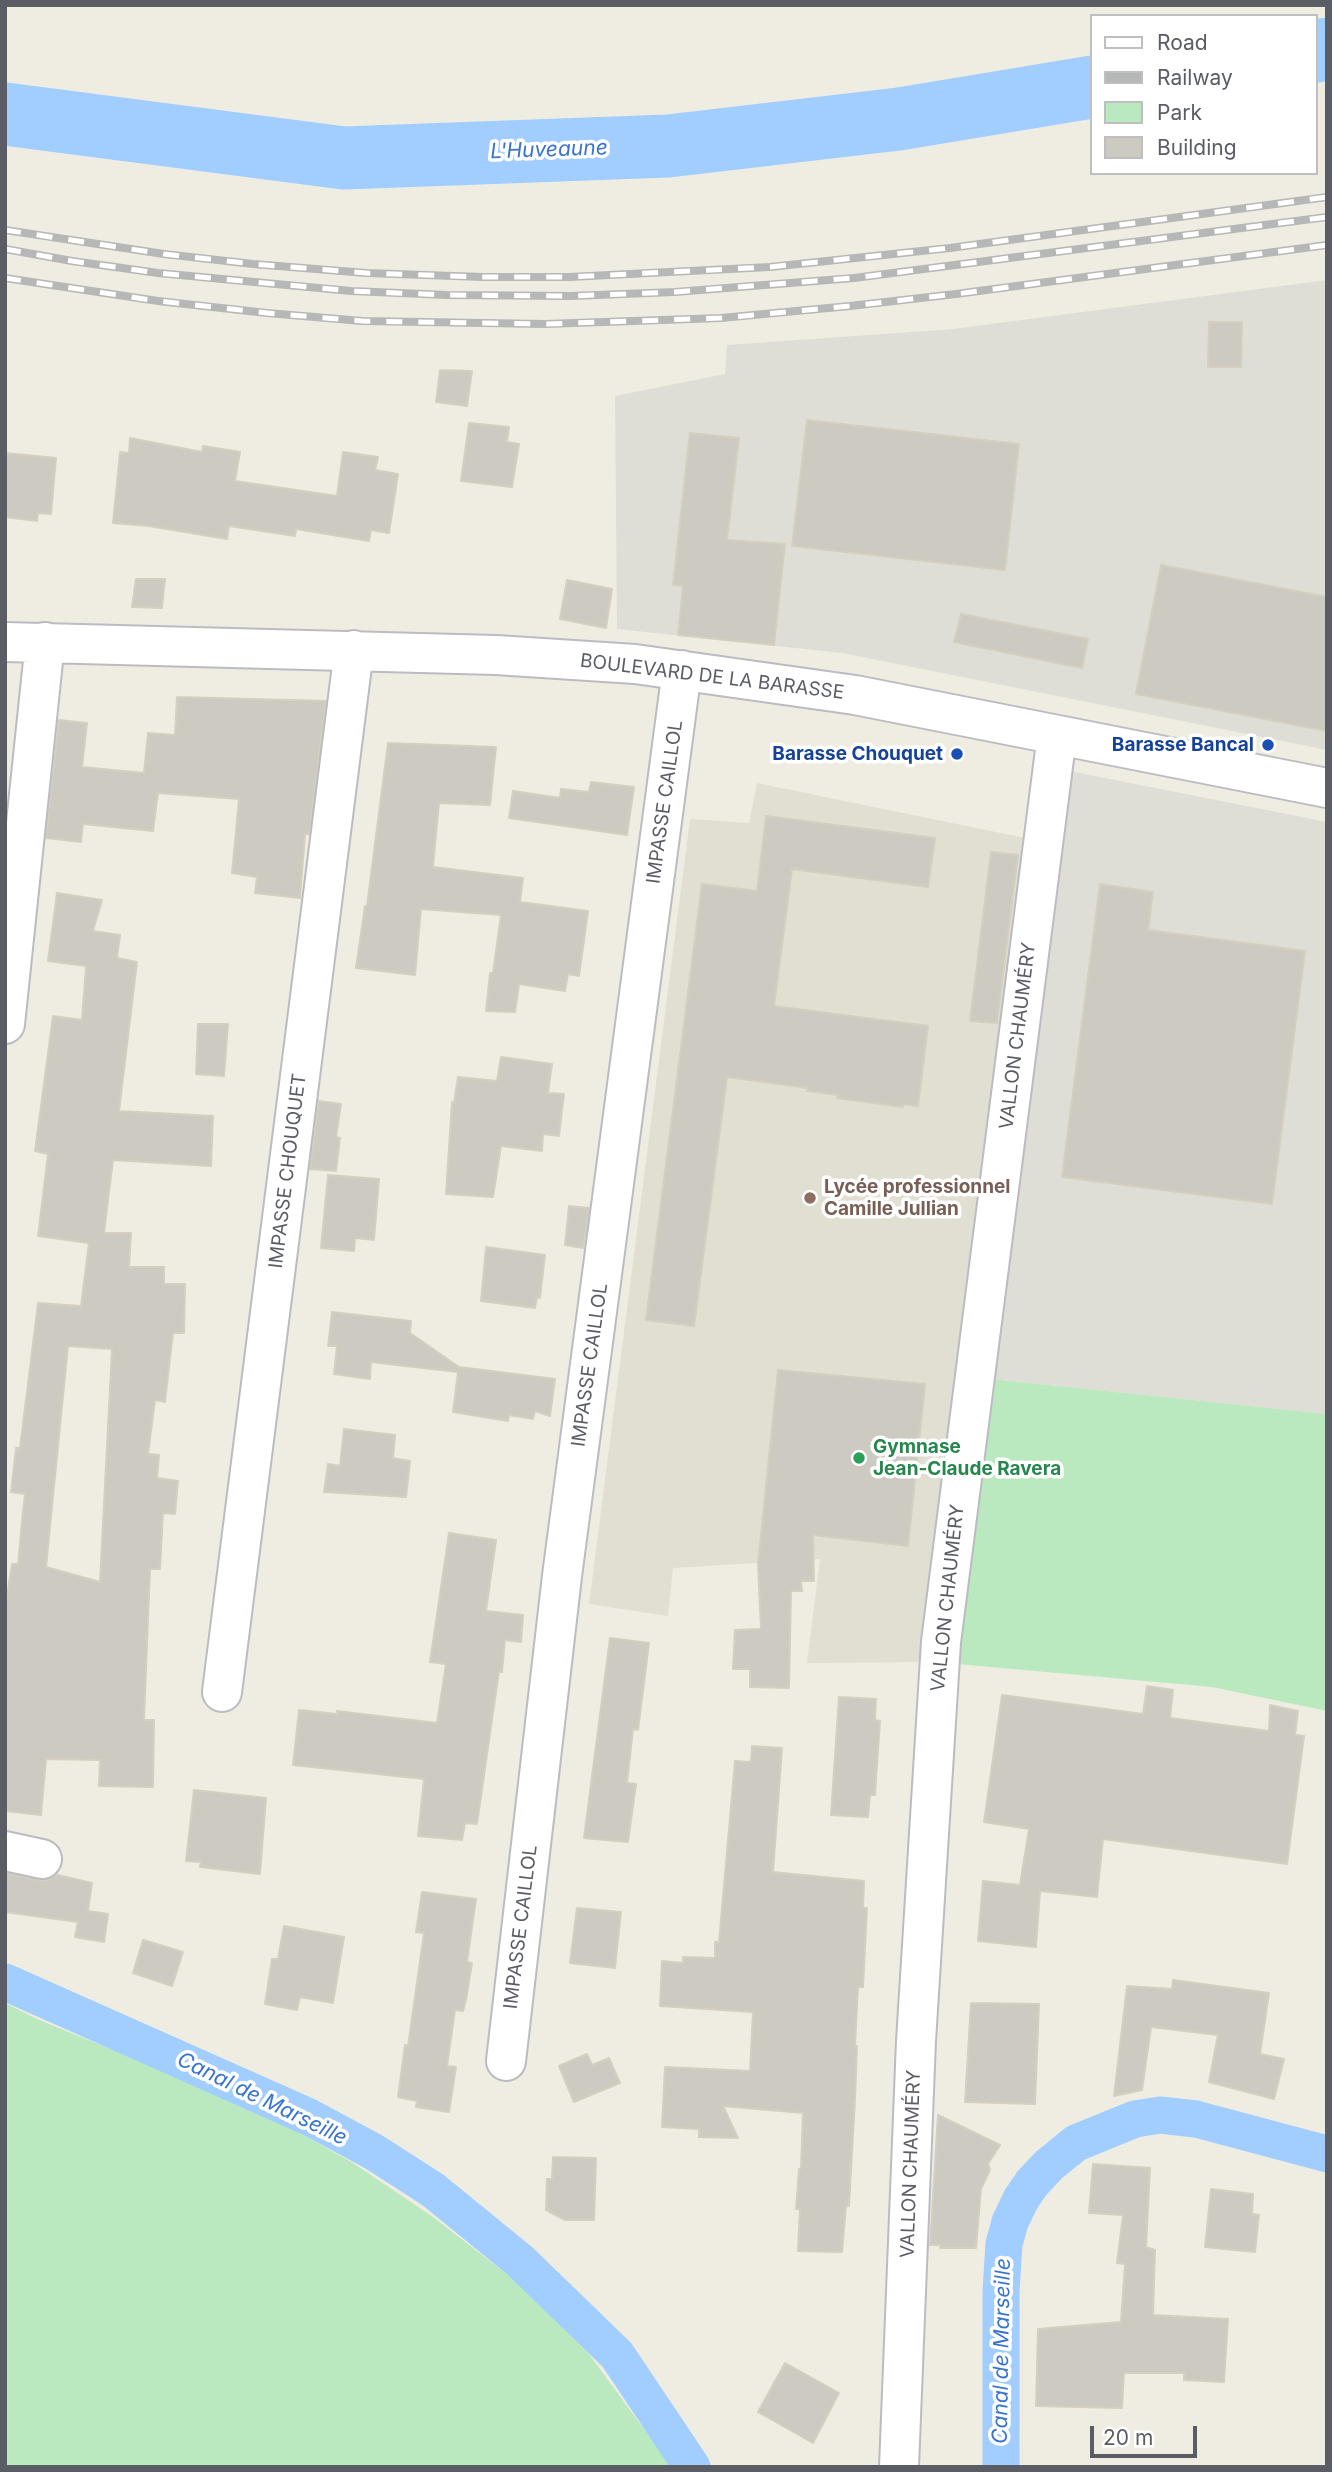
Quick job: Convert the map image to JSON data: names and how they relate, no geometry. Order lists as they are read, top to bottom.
{
  "streets": {
    "street": [
      "BOULEVARD DE LA BARASSE",
      "IMPASSE CAILLOL",
      "VALLON CHAUMÉRY",
      "IMPASSE CHOUQUET"
    ]
  },
  "crossings": [
    ["BOULEVARD DE LA BARASSE", "IMPASSE CAILLOL"],
    ["BOULEVARD DE LA BARASSE", "VALLON CHAUMÉRY"],
    ["BOULEVARD DE LA BARASSE", "IMPASSE CHOUQUET"]
  ],
  "water": ["L'Huveaune", "Canal de Marseille"],
  "places": [
    "Barasse Bancal",
    "Barasse Chouquet",
    "Lycée professionnel Camille Jullian",
    "Gymnase Jean-Claude Ravera"
  ],
  "legend": [
    "Road",
    "Railway",
    "Park",
    "Building"
  ],
  "scale_bar": "20 m"
}
